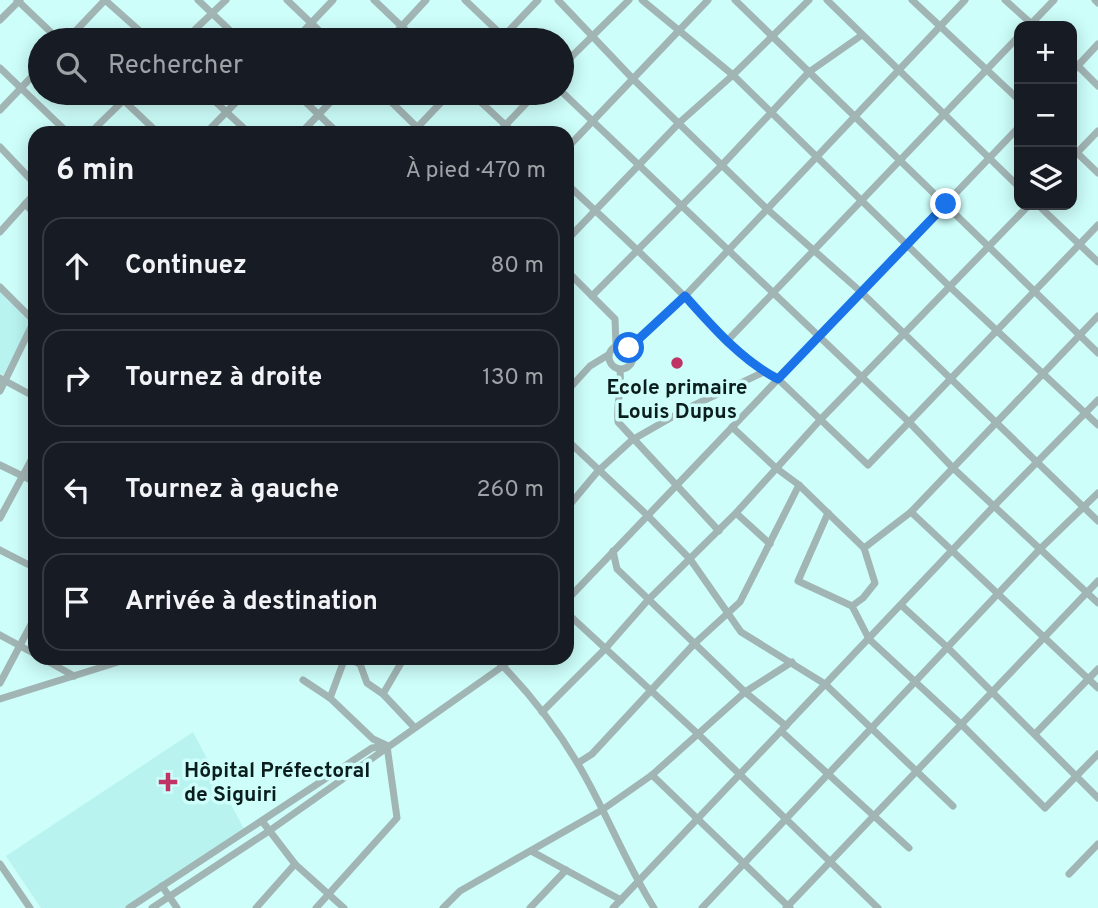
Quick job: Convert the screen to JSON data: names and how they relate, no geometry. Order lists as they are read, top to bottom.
{
  "places": {
    "other": ["Ecole primaire Louis Dupus"],
    "health": ["Hôpital Préfectoral de Siguiri"]
  },
  "page": {
    "map_buttons": ["+", "−"],
    "search": "Rechercher",
    "heading": ["6 min", "À pied · 470 m"],
    "list": [
      ["Continuez", "80 m"],
      ["Tournez à droite", "130 m"],
      ["Tournez à gauche", "260 m"],
      "Arrivée à destination"
    ]
  }
}
